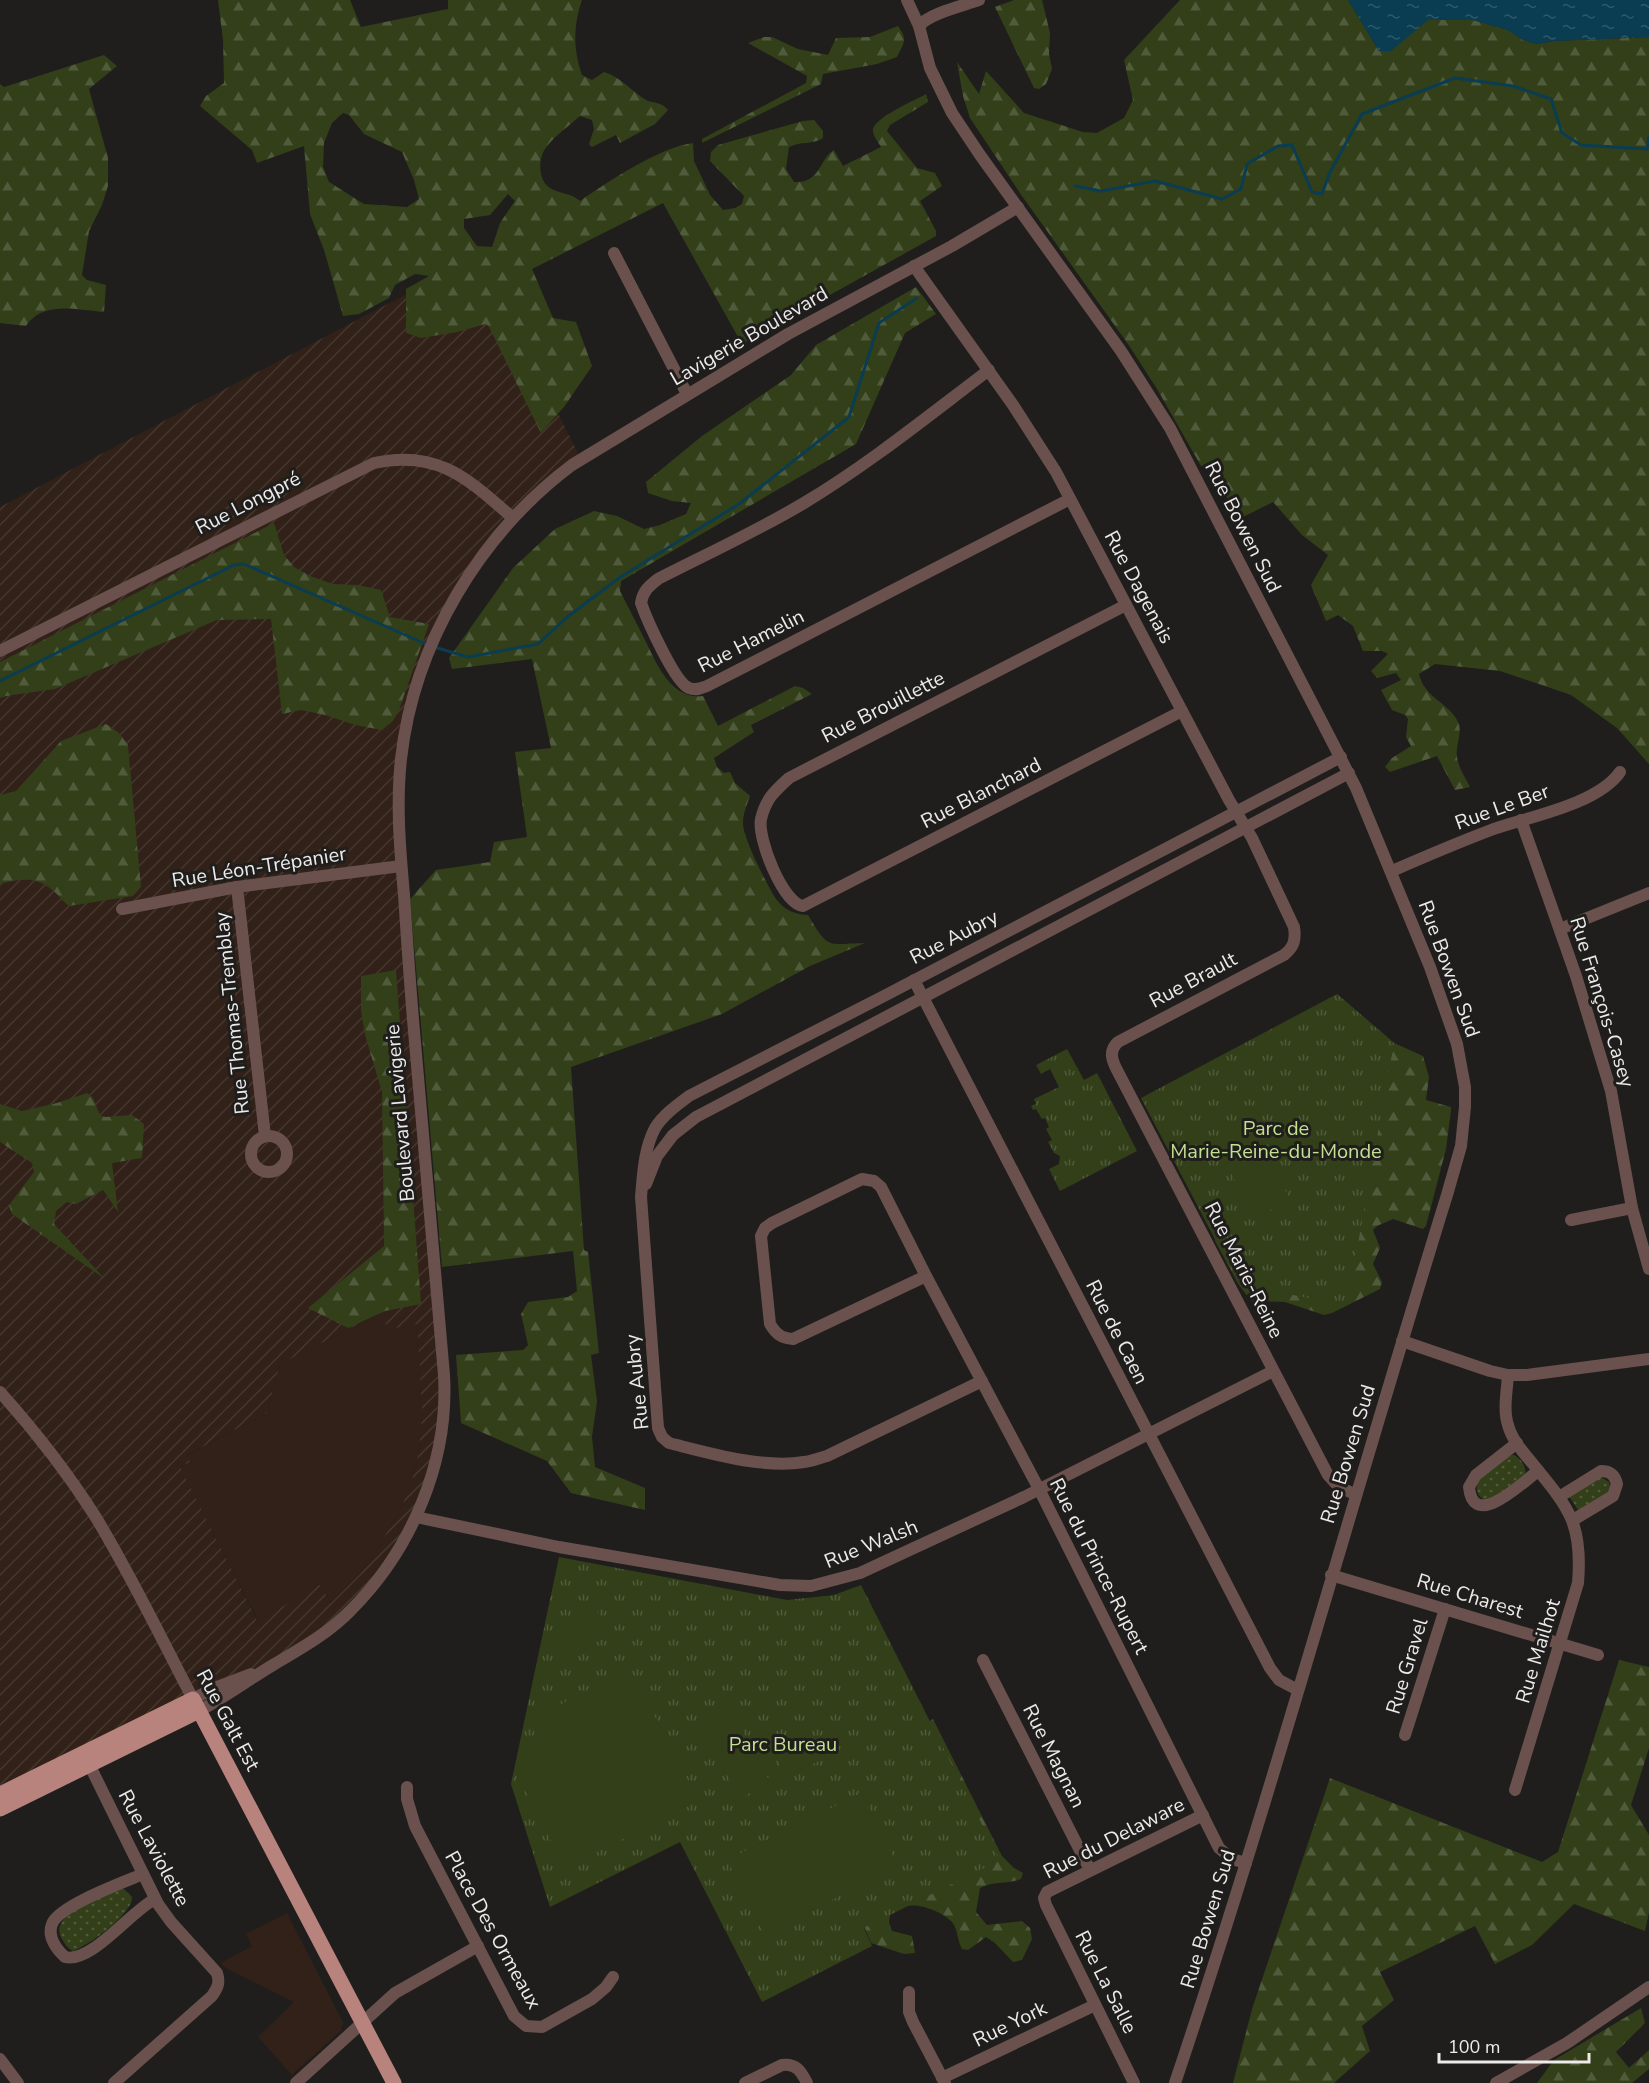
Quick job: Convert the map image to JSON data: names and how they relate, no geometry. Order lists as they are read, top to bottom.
{
  "streets": {
    "main road": ["Boulevard Lavigerie", "Rue Galt Est"],
    "street": [
      "Lavigerie Boulevard",
      "Rue Longpré",
      "Rue Bowen Sud",
      "Rue Dagenais",
      "Rue Hamelin",
      "Rue Brouillette",
      "Rue Blanchard",
      "Rue Le Ber",
      "Rue Léon-Trépanier",
      "Rue Aubry",
      "Rue Brault",
      "Rue François-Casey",
      "Rue Thomas-Tremblay",
      "Rue Marie-Reine",
      "Rue de Caen",
      "Rue Walsh",
      "Rue du Prince-Rupert",
      "Rue Charest",
      "Rue Mailhot",
      "Rue Gravel",
      "Rue Magnan",
      "Rue du Delaware",
      "Rue Laviolette",
      "Place Des Ormeaux",
      "Rue La Salle",
      "Rue York"
    ]
  },
  "crossings": [
    ["Lavigerie Boulevard", "Rue Longpré"],
    ["Lavigerie Boulevard", "Rue Bowen Sud"],
    ["Lavigerie Boulevard", "Rue Dagenais"],
    ["Lavigerie Boulevard", "Boulevard Lavigerie"],
    ["Rue Longpré", "Boulevard Lavigerie"],
    ["Rue Bowen Sud", "Rue Le Ber"],
    ["Rue Bowen Sud", "Rue Aubry"],
    ["Rue Bowen Sud", "Rue Marie-Reine"],
    ["Rue Bowen Sud", "Rue de Caen"],
    ["Rue Bowen Sud", "Rue du Prince-Rupert"],
    ["Rue Bowen Sud", "Rue Charest"],
    ["Rue Dagenais", "Rue Hamelin"],
    ["Rue Dagenais", "Rue Brouillette"],
    ["Rue Dagenais", "Rue Blanchard"],
    ["Rue Dagenais", "Rue Aubry"],
    ["Rue Dagenais", "Rue Brault"],
    ["Rue Brouillette", "Rue Blanchard"],
    ["Rue Le Ber", "Rue François-Casey"],
    ["Rue Léon-Trépanier", "Rue Thomas-Tremblay"],
    ["Rue Léon-Trépanier", "Boulevard Lavigerie"],
    ["Rue Aubry", "Rue de Caen"],
    ["Rue Aubry", "Rue du Prince-Rupert"],
    ["Rue Brault", "Rue Marie-Reine"],
    ["Boulevard Lavigerie", "Rue Walsh"],
    ["Boulevard Lavigerie", "Rue Galt Est"],
    ["Boulevard Lavigerie", "Rue Laviolette"],
    ["Rue Marie-Reine", "Rue Walsh"],
    ["Rue de Caen", "Rue Walsh"],
    ["Rue Walsh", "Rue du Prince-Rupert"],
    ["Rue du Prince-Rupert", "Rue du Delaware"],
    ["Rue Charest", "Rue Mailhot"],
    ["Rue Charest", "Rue Gravel"],
    ["Rue Magnan", "Rue du Delaware"],
    ["Rue du Delaware", "Rue La Salle"],
    ["Rue La Salle", "Rue York"]
  ],
  "parks": ["Parc de Marie-Reine-du-Monde", "Parc Bureau"],
  "scale_bar": "100 m"
}
